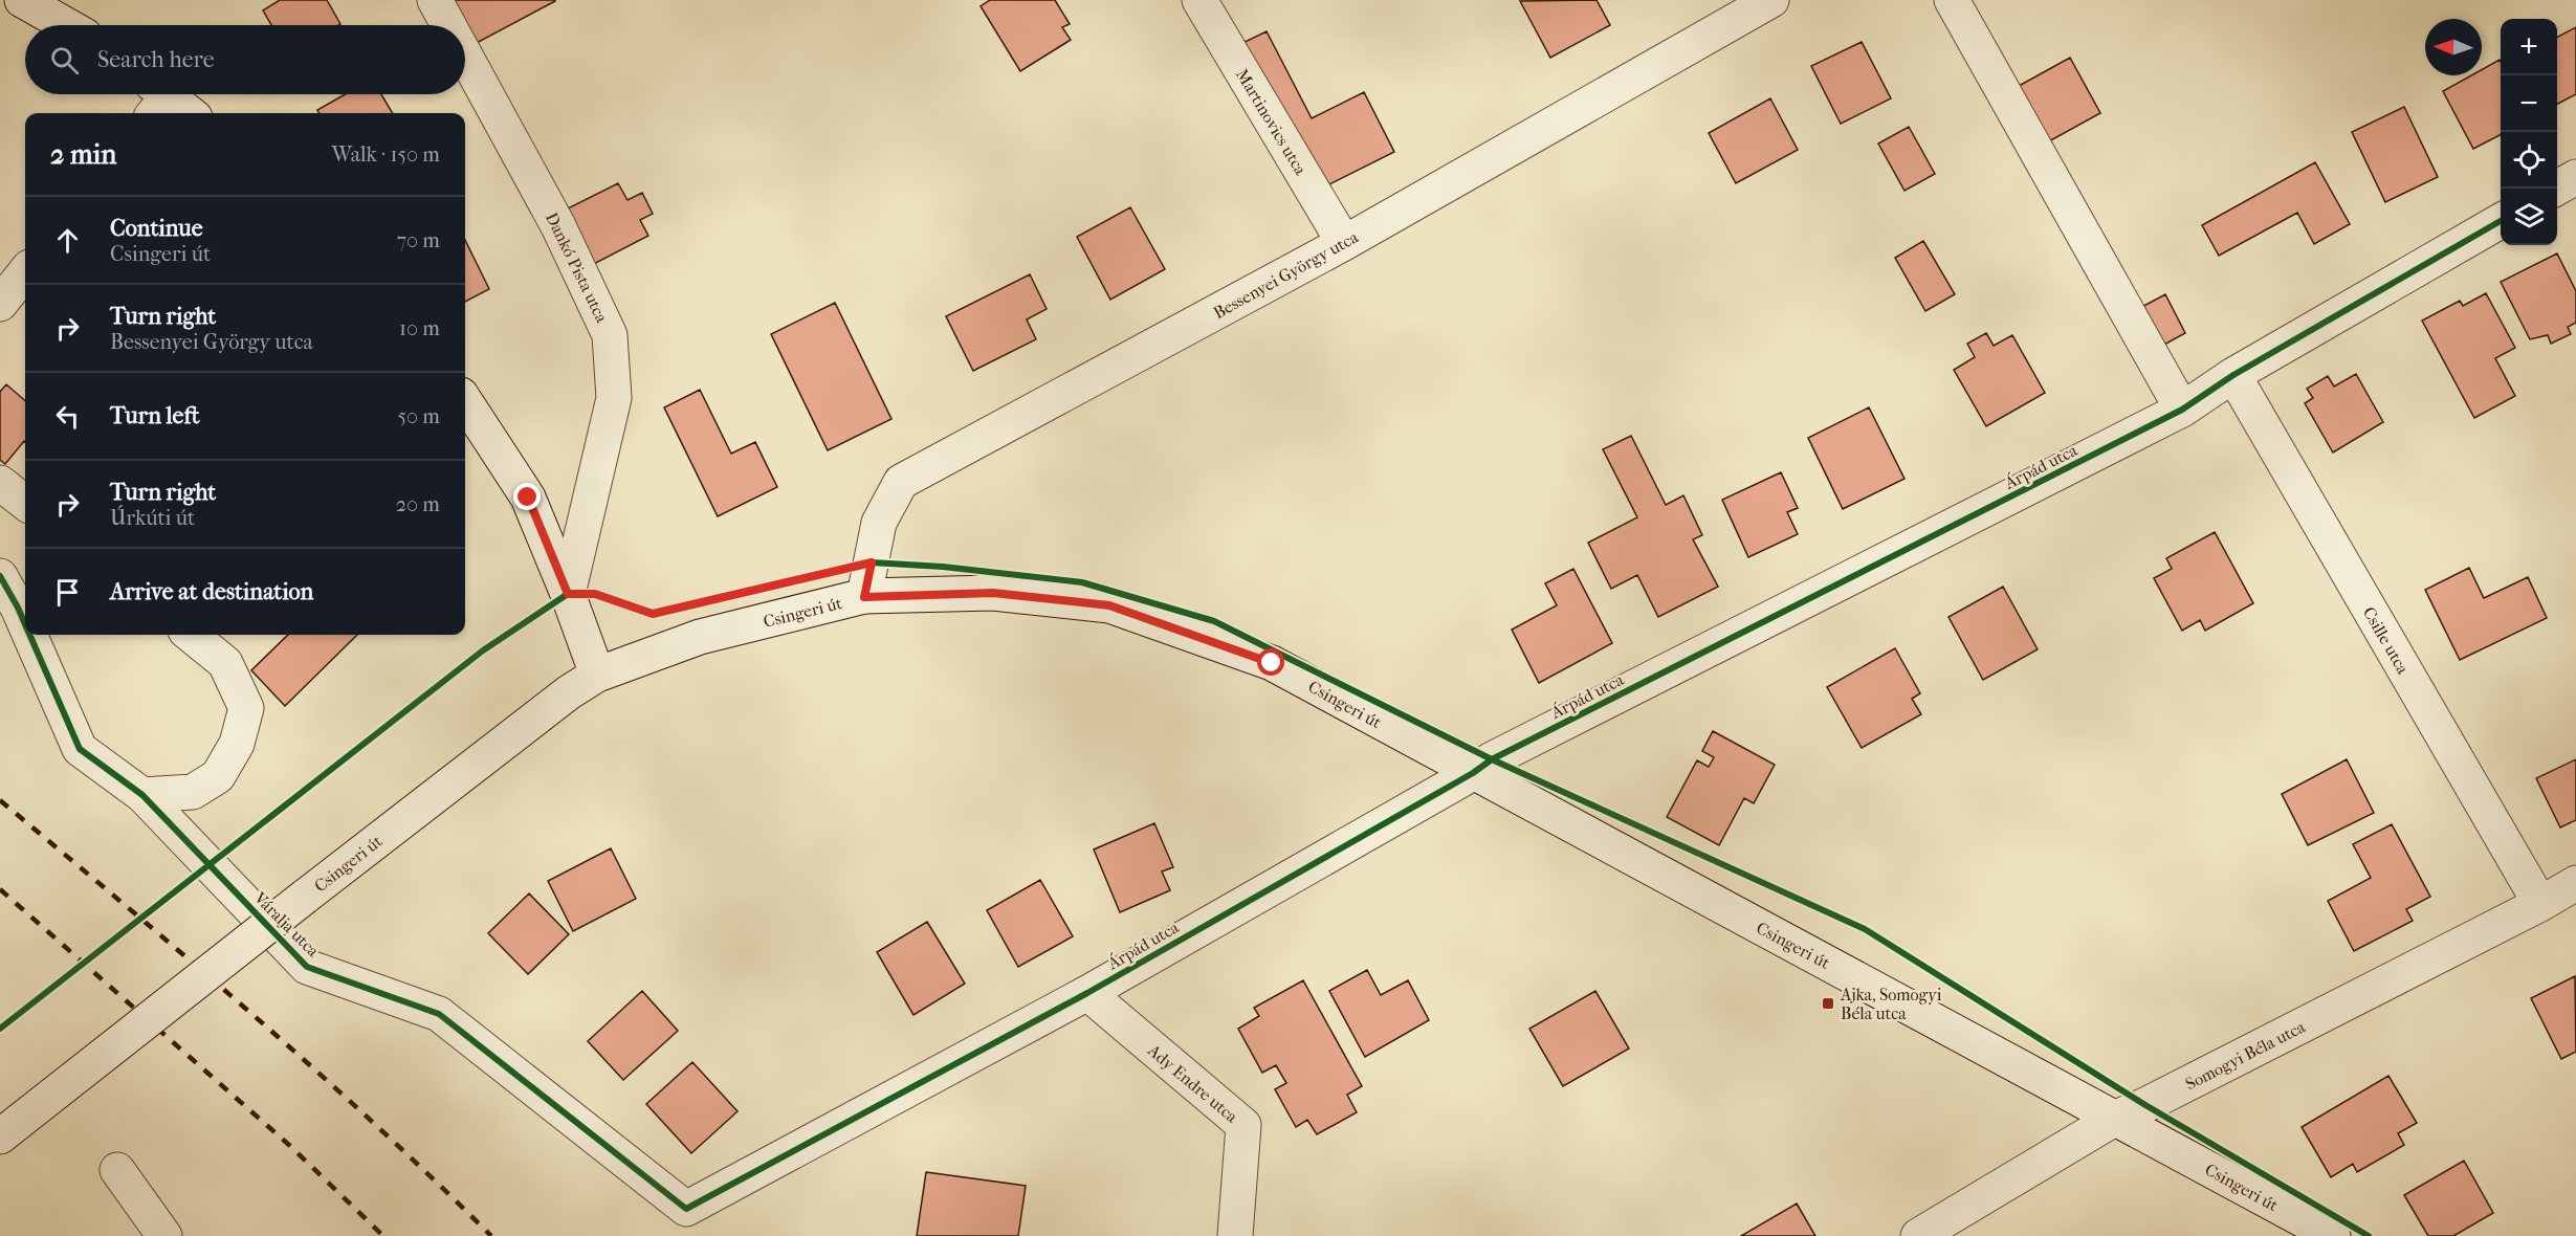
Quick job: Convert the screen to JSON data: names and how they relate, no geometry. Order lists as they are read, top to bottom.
{
  "streets": {
    "street": [
      "Martinovics utca",
      "Dankó Pista utca",
      "Bessenyei György utca",
      "Árpád utca",
      "Csingeri út",
      "Csille utca",
      "Váralja utca",
      "Somogyi Béla utca",
      "Ady Endre utca"
    ]
  },
  "crossings": [
    ["Martinovics utca", "Bessenyei György utca"],
    ["Bessenyei György utca", "Csingeri út"],
    ["Árpád utca", "Csingeri út"],
    ["Árpád utca", "Csille utca"],
    ["Árpád utca", "Váralja utca"],
    ["Árpád utca", "Ady Endre utca"],
    ["Csingeri út", "Somogyi Béla utca"],
    ["Csille utca", "Somogyi Béla utca"]
  ],
  "places": {
    "transit": ["Ajka, Somogyi Béla utca"]
  },
  "north": "left",
  "page": {
    "map_buttons": ["+", "−"],
    "search": "Search here",
    "heading": ["2 min", "Walk · 150 m"],
    "list": [
      ["Continue", "Csingeri út", "70 m"],
      ["Turn right", "Bessenyei György utca", "10 m"],
      ["Turn left", "50 m"],
      ["Turn right", "Úrkúti út", "20 m"],
      "Arrive at destination"
    ]
  }
}
